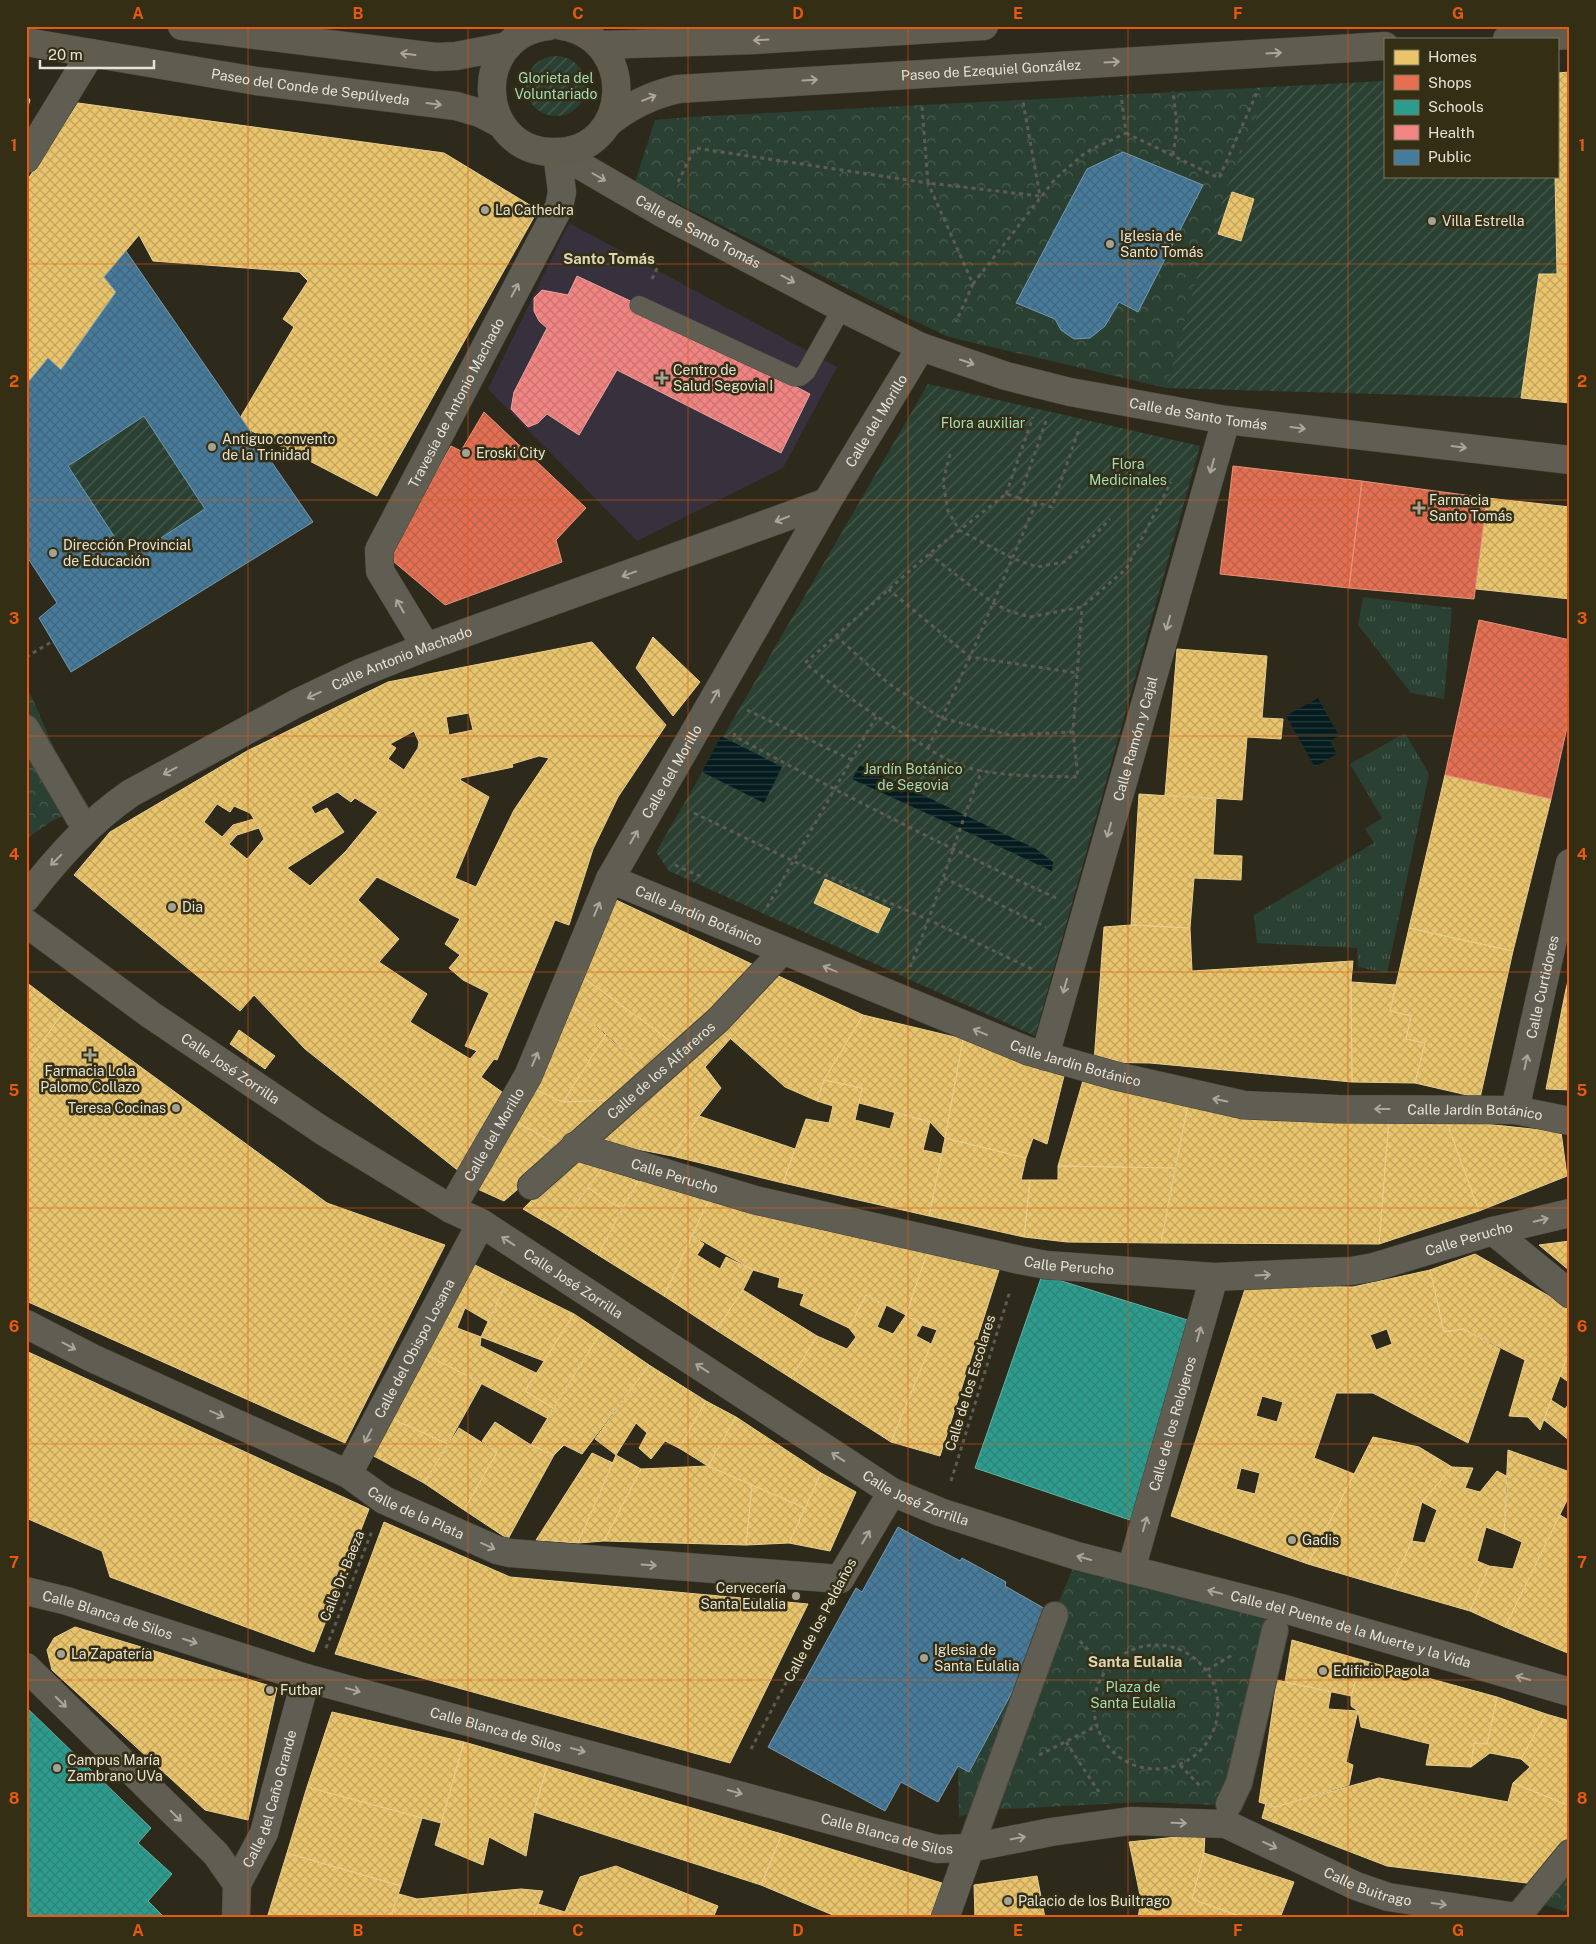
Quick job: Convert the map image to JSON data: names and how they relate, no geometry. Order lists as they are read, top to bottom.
{
  "streets": {
    "main road": ["Paseo de Ezequiel González", "Paseo del Conde de Sepúlveda"],
    "street": [
      "Calle de Santo Tomás",
      "Travesía de Antonio Machado",
      "Calle del Morillo",
      "Calle Antonio Machado",
      "Calle Ramón y Cajal",
      "Calle Jardín Botánico",
      "Calle Curtidores",
      "Calle José Zorrilla",
      "Calle de los Alfareros",
      "Calle Perucho",
      "Calle del Obispo Losana",
      "Calle de los Relojeros",
      "Calle de la Plata",
      "Calle Blanca de Silos",
      "Calle de los Peldaños",
      "Calle del Puente de la Muerte y la Vida",
      "Calle del Caño Grande",
      "Calle Buitrago"
    ],
    "path": ["Calle de los Escolares", "Calle Dr. Baeza"]
  },
  "crossings": [
    ["Calle de Santo Tomás", "Travesía de Antonio Machado"],
    ["Calle de Santo Tomás", "Calle del Morillo"],
    ["Calle de Santo Tomás", "Calle Ramón y Cajal"],
    ["Travesía de Antonio Machado", "Calle Antonio Machado"],
    ["Calle del Morillo", "Calle Antonio Machado"],
    ["Calle del Morillo", "Calle Jardín Botánico"],
    ["Calle del Morillo", "Calle José Zorrilla"],
    ["Calle Antonio Machado", "Calle José Zorrilla"],
    ["Calle Ramón y Cajal", "Calle Jardín Botánico"],
    ["Calle Jardín Botánico", "Calle Curtidores"],
    ["Calle Jardín Botánico", "Calle de los Alfareros"],
    ["Calle José Zorrilla", "Calle del Obispo Losana"],
    ["Calle José Zorrilla", "Calle de los Escolares"],
    ["Calle José Zorrilla", "Calle de los Relojeros"],
    ["Calle José Zorrilla", "Calle de los Peldaños"],
    ["Calle José Zorrilla", "Calle del Puente de la Muerte y la Vida"],
    ["Calle de los Alfareros", "Calle Perucho"],
    ["Calle Perucho", "Calle de los Escolares"],
    ["Calle Perucho", "Calle de los Relojeros"],
    ["Calle del Obispo Losana", "Calle de la Plata"],
    ["Calle de los Relojeros", "Calle del Puente de la Muerte y la Vida"],
    ["Calle de la Plata", "Calle Dr. Baeza"],
    ["Calle de la Plata", "Calle de los Peldaños"],
    ["Calle Blanca de Silos", "Calle del Caño Grande"]
  ],
  "one_way": [
    "Calle de Santo Tomás",
    "Travesía de Antonio Machado",
    "Calle del Morillo",
    "Calle Antonio Machado",
    "Calle Ramón y Cajal",
    "Calle Jardín Botánico",
    "Calle Curtidores",
    "Calle José Zorrilla",
    "Calle Perucho",
    "Calle del Obispo Losana",
    "Calle de los Relojeros",
    "Calle de la Plata",
    "Calle Blanca de Silos",
    "Calle del Puente de la Muerte y la Vida",
    "Calle Buitrago"
  ],
  "districts": ["Santo Tomás", "Santa Eulalia"],
  "parks": [
    "Glorieta del Voluntariado",
    "Flora auxiliar",
    "Flora Medicinales",
    "Jardín Botánico de Segovia",
    "Plaza de Santa Eulalia"
  ],
  "places": {
    "other": [
      "La Cathedra",
      "Villa Estrella",
      "Iglesia de Santo Tomás",
      "Antiguo convento de la Trinidad",
      "Eroski City",
      "Dirección Provincial de Educación",
      "Dia",
      "Teresa Cocinas",
      "Gadis",
      "Cervecería Santa Eulalia",
      "La Zapatería",
      "Iglesia de Santa Eulalia",
      "Edificio Pagola",
      "Futbar",
      "Campus María Zambrano UVa",
      "Palacio de los Builtrago"
    ],
    "health": ["Centro de Salud Segovia I", "Farmacia Santo Tomás", "Farmacia Lola Palomo Collazo"]
  },
  "legend": [
    "Homes",
    "Shops",
    "Schools",
    "Health",
    "Public"
  ],
  "scale_bar": "20 m",
  "grid": {
    "columns": [
      "A",
      "B",
      "C",
      "D",
      "E",
      "F",
      "G"
    ],
    "rows": [
      "1",
      "2",
      "3",
      "4",
      "5",
      "6",
      "7",
      "8"
    ]
  }
}
